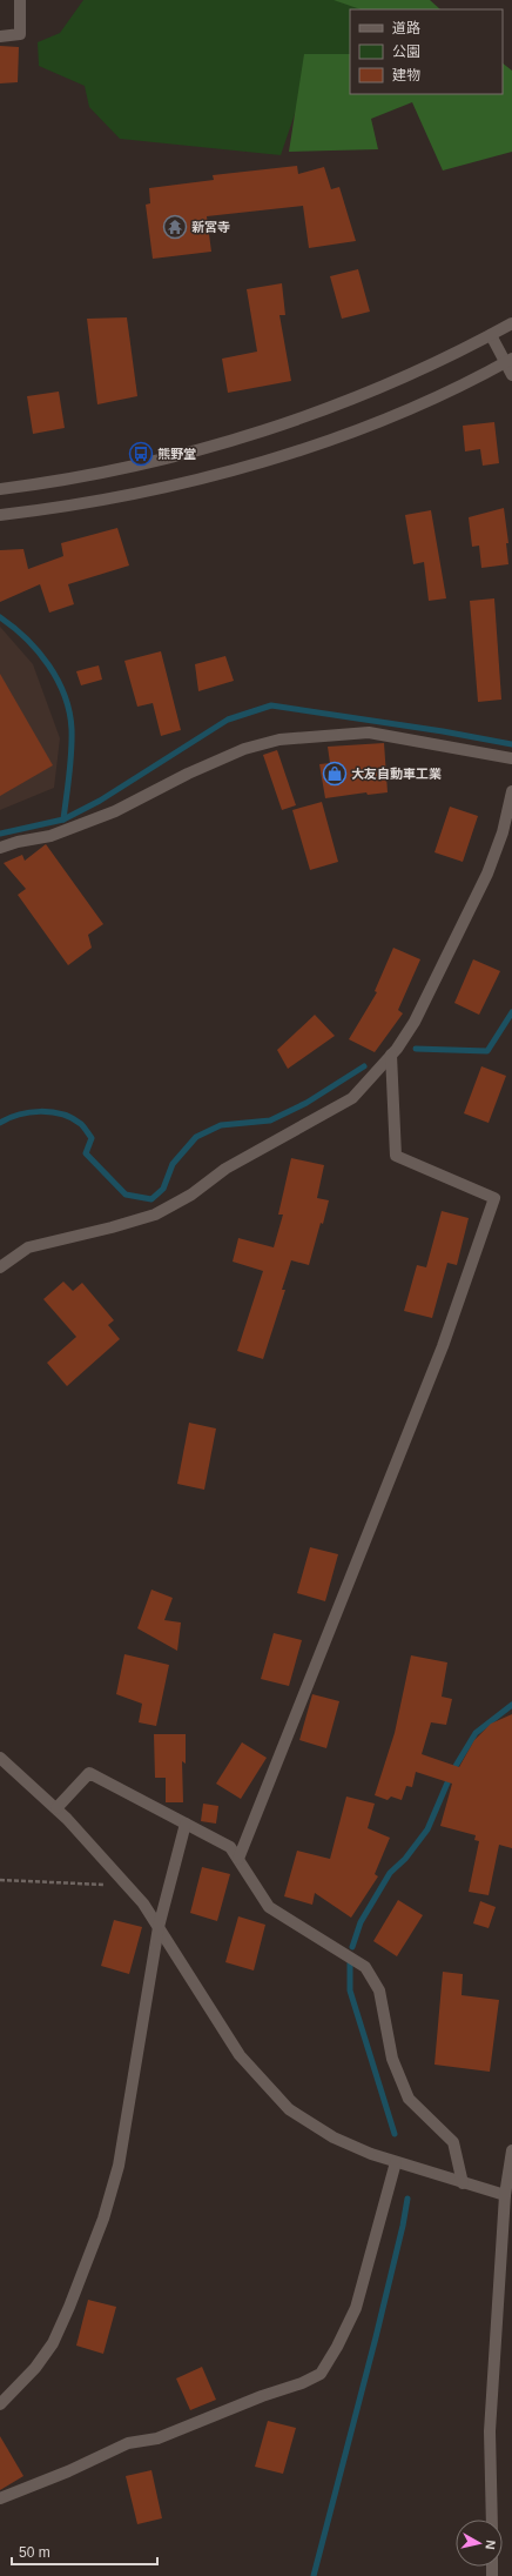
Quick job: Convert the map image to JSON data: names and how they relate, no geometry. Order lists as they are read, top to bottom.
{
  "places": {
    "temple": ["新宮寺"],
    "bus stop": ["熊野堂"],
    "shop": ["大友自動車工業"]
  },
  "legend": ["道路", "公園", "建物"],
  "scale_bar": "50 m",
  "north": "right"
}
